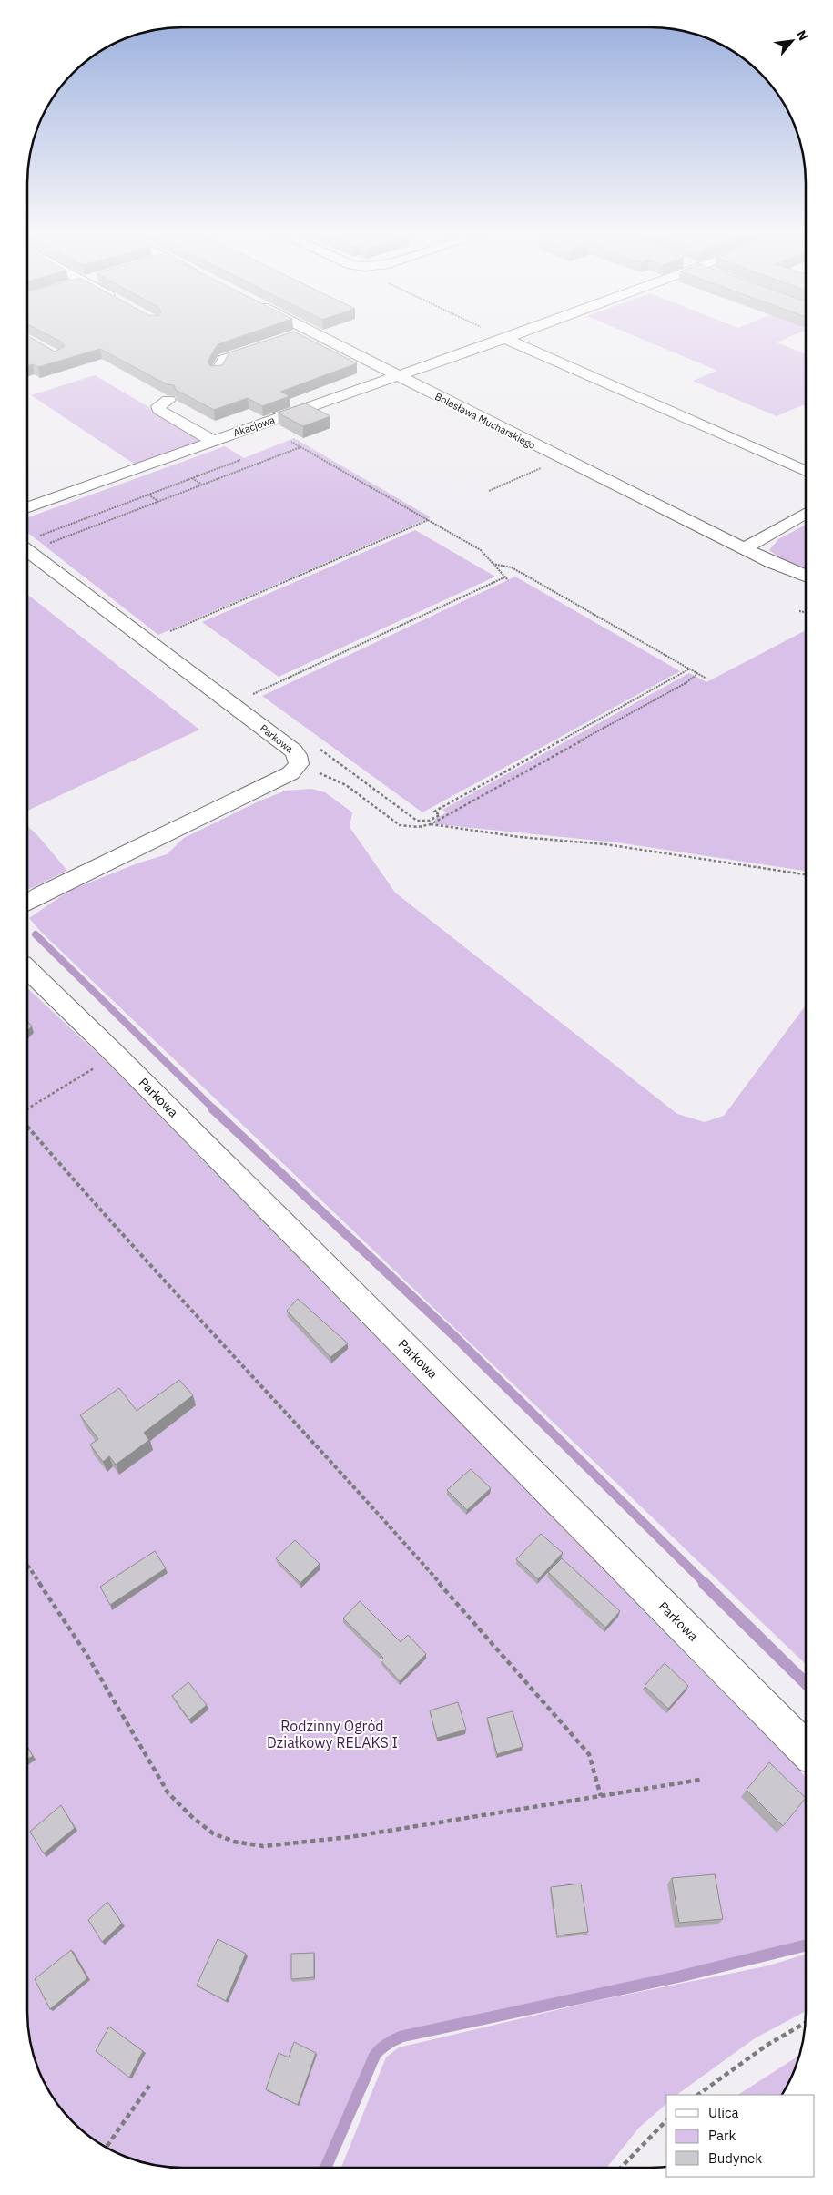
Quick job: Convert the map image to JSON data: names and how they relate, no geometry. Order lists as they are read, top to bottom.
{
  "streets": {
    "street": ["Bolesława Mucharskiego", "Akacjowa", "Parkowa"]
  },
  "crossings": [
    ["Bolesława Mucharskiego", "Akacjowa"]
  ],
  "parks": ["Rodzinny Ogród Działkowy RELAKS I"],
  "legend": ["Ulica", "Park", "Budynek"],
  "north": "top right"
}
